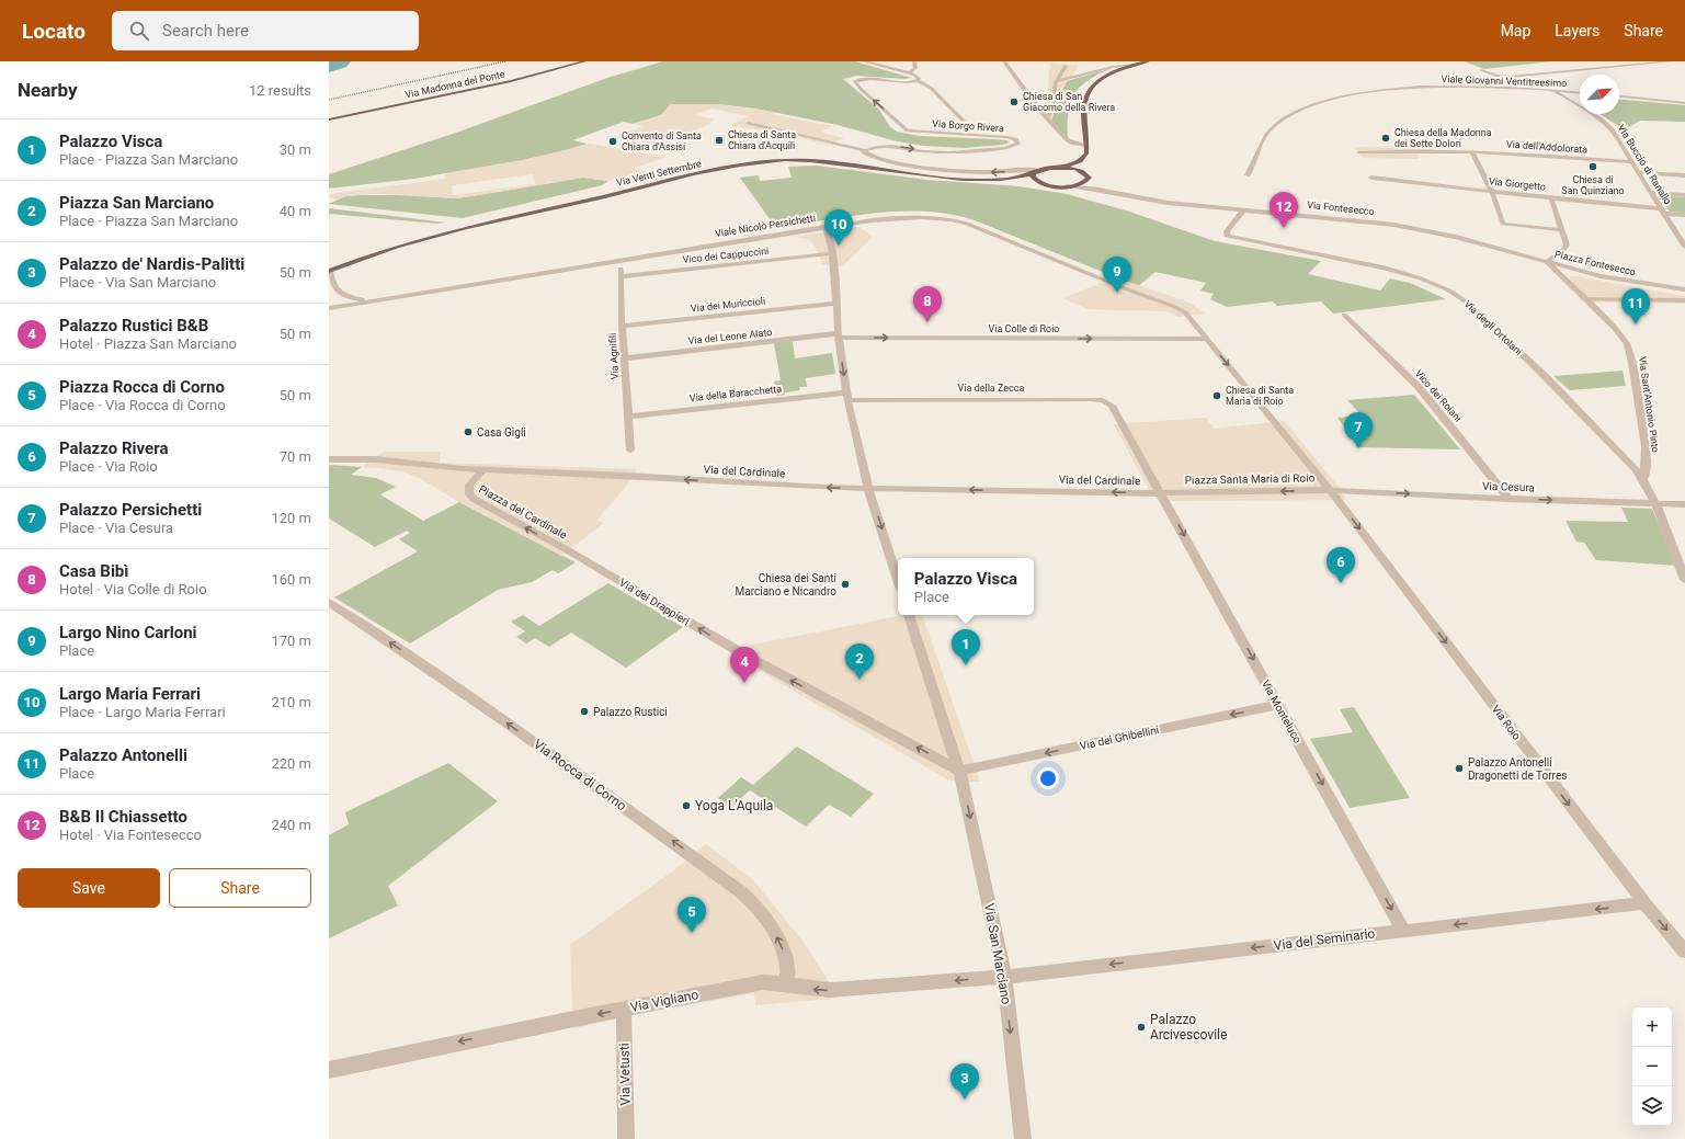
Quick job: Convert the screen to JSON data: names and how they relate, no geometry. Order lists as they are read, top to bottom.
{
  "streets": {
    "main road": ["Via Madonna del Ponte", "Via Venti Settembre"],
    "street": [
      "Viale Giovanni Ventitreesimo",
      "Via Borgo Rivera",
      "Via dell'Addolorata",
      "Via Buccio di Ranallo",
      "Via Giorgetto",
      "Via Fontesecco",
      "Viale Nicolò Persichetti",
      "Vico dei Cappuccini",
      "Piazza Fontesecco",
      "Via dei Muriccioli",
      "Via degli Ortolani",
      "Via Colle di Roio",
      "Via del Leone Alato",
      "Via Agnifili",
      "Via della Zecca",
      "Via della Baracchetta",
      "Vico dei Roiani",
      "Via Sant'Antonio Pinto",
      "Via del Cardinale",
      "Piazza Santa Maria di Roio",
      "Via Cesura",
      "Piazza del Cardinale",
      "Via dei Drappieri",
      "Via Monteluco",
      "Via Roio",
      "Via dei Ghibellini",
      "Via Rocca di Corno",
      "Via del Seminario",
      "Via San Marciano",
      "Via Vigliano",
      "Via Vetusti"
    ]
  },
  "crossings": [
    ["Viale Giovanni Ventitreesimo", "Via Buccio di Ranallo"],
    ["Via dell'Addolorata", "Via Buccio di Ranallo"],
    ["Via Buccio di Ranallo", "Via Giorgetto"],
    ["Via Venti Settembre", "Via Fontesecco"],
    ["Via Venti Settembre", "Viale Nicolò Persichetti"],
    ["Via Fontesecco", "Piazza Fontesecco"],
    ["Via Fontesecco", "Via degli Ortolani"],
    ["Viale Nicolò Persichetti", "Via Colle di Roio"],
    ["Viale Nicolò Persichetti", "Via Agnifili"],
    ["Viale Nicolò Persichetti", "Piazza Santa Maria di Roio"],
    ["Vico dei Cappuccini", "Via Agnifili"],
    ["Piazza Fontesecco", "Via Sant'Antonio Pinto"],
    ["Via dei Muriccioli", "Via Agnifili"],
    ["Via degli Ortolani", "Via Sant'Antonio Pinto"],
    ["Via degli Ortolani", "Via Cesura"],
    ["Via Colle di Roio", "Via del Leone Alato"],
    ["Via del Leone Alato", "Via Agnifili"],
    ["Via Agnifili", "Via della Baracchetta"],
    ["Via della Zecca", "Via della Baracchetta"],
    ["Via della Zecca", "Via del Cardinale"],
    ["Via della Zecca", "Piazza Santa Maria di Roio"],
    ["Via della Zecca", "Via Monteluco"],
    ["Vico dei Roiani", "Via Cesura"],
    ["Via del Cardinale", "Piazza Santa Maria di Roio"],
    ["Via del Cardinale", "Piazza del Cardinale"],
    ["Via del Cardinale", "Via Monteluco"],
    ["Piazza Santa Maria di Roio", "Via Cesura"],
    ["Piazza Santa Maria di Roio", "Via Monteluco"],
    ["Piazza Santa Maria di Roio", "Via Roio"],
    ["Via Cesura", "Via Roio"],
    ["Piazza del Cardinale", "Via dei Drappieri"],
    ["Via dei Drappieri", "Via dei Ghibellini"],
    ["Via dei Drappieri", "Via San Marciano"],
    ["Via Monteluco", "Via dei Ghibellini"],
    ["Via Monteluco", "Via del Seminario"],
    ["Via Roio", "Via del Seminario"],
    ["Via dei Ghibellini", "Via San Marciano"],
    ["Via Rocca di Corno", "Via Vigliano"],
    ["Via del Seminario", "Via San Marciano"],
    ["Via del Seminario", "Via Vigliano"],
    ["Via San Marciano", "Via Vigliano"],
    ["Via Vigliano", "Via Vetusti"]
  ],
  "one_way": [
    "Via Colle di Roio",
    "Via del Cardinale",
    "Piazza Santa Maria di Roio",
    "Via Cesura",
    "Piazza del Cardinale",
    "Via dei Drappieri",
    "Via Monteluco",
    "Via Roio",
    "Via dei Ghibellini",
    "Via Rocca di Corno",
    "Via del Seminario",
    "Via San Marciano",
    "Via Vigliano"
  ],
  "places": [
    "Chiesa di San Giacomo della Rivera",
    "Chiesa della Madonna dei Sette Dolori",
    "Chiesa di Santa Chiara d'Acquili",
    "Convento di Santa Chiara d'Assisi",
    "Chiesa di San Quinziano",
    "Chiesa di Santa Maria di Roio",
    "Casa Gigli",
    "Chiesa dei Santi Marciano e Nicandro",
    "Palazzo Rustici",
    "Palazzo Antonelli Dragonetti de Torres",
    "Yoga L'Aquila",
    "Palazzo Arcivescovile"
  ],
  "north": "top right",
  "page": {
    "header": "Locato",
    "search": "Search here",
    "nav": ["Map", "Layers", "Share"],
    "heading": ["Nearby", "12 results"],
    "list": [
      {
        "mark": "1",
        "name": "Palazzo Visca",
        "note": "Place · Piazza San Marciano",
        "value": "30 m"
      },
      {
        "mark": "2",
        "name": "Piazza San Marciano",
        "note": "Place · Piazza San Marciano",
        "value": "40 m"
      },
      {
        "mark": "3",
        "name": "Palazzo de' Nardis-Palitti",
        "note": "Place · Via San Marciano",
        "value": "50 m"
      },
      {
        "mark": "4",
        "name": "Palazzo Rustici B&B",
        "note": "Hotel · Piazza San Marciano",
        "value": "50 m"
      },
      {
        "mark": "5",
        "name": "Piazza Rocca di Corno",
        "note": "Place · Via Rocca di Corno",
        "value": "50 m"
      },
      {
        "mark": "6",
        "name": "Palazzo Rivera",
        "note": "Place · Via Roio",
        "value": "70 m"
      },
      {
        "mark": "7",
        "name": "Palazzo Persichetti",
        "note": "Place · Via Cesura",
        "value": "120 m"
      },
      {
        "mark": "8",
        "name": "Casa Bibì",
        "note": "Hotel · Via Colle di Roio",
        "value": "160 m"
      },
      {
        "mark": "9",
        "name": "Largo Nino Carloni",
        "note": "Place",
        "value": "170 m"
      },
      {
        "mark": "10",
        "name": "Largo Maria Ferrari",
        "note": "Place · Largo Maria Ferrari",
        "value": "210 m"
      },
      {
        "mark": "11",
        "name": "Palazzo Antonelli",
        "note": "Place",
        "value": "220 m"
      },
      {
        "mark": "12",
        "name": "B&B Il Chiassetto",
        "note": "Hotel · Via Fontesecco",
        "value": "240 m"
      }
    ],
    "pins": [
      "12",
      "10",
      "9",
      "8",
      "11",
      "7",
      "6",
      "1",
      "2",
      "4",
      "5",
      "3"
    ],
    "popup": ["Palazzo Visca", "Place"],
    "buttons": ["Save", "Share"],
    "map_buttons": ["+", "−"]
  }
}
